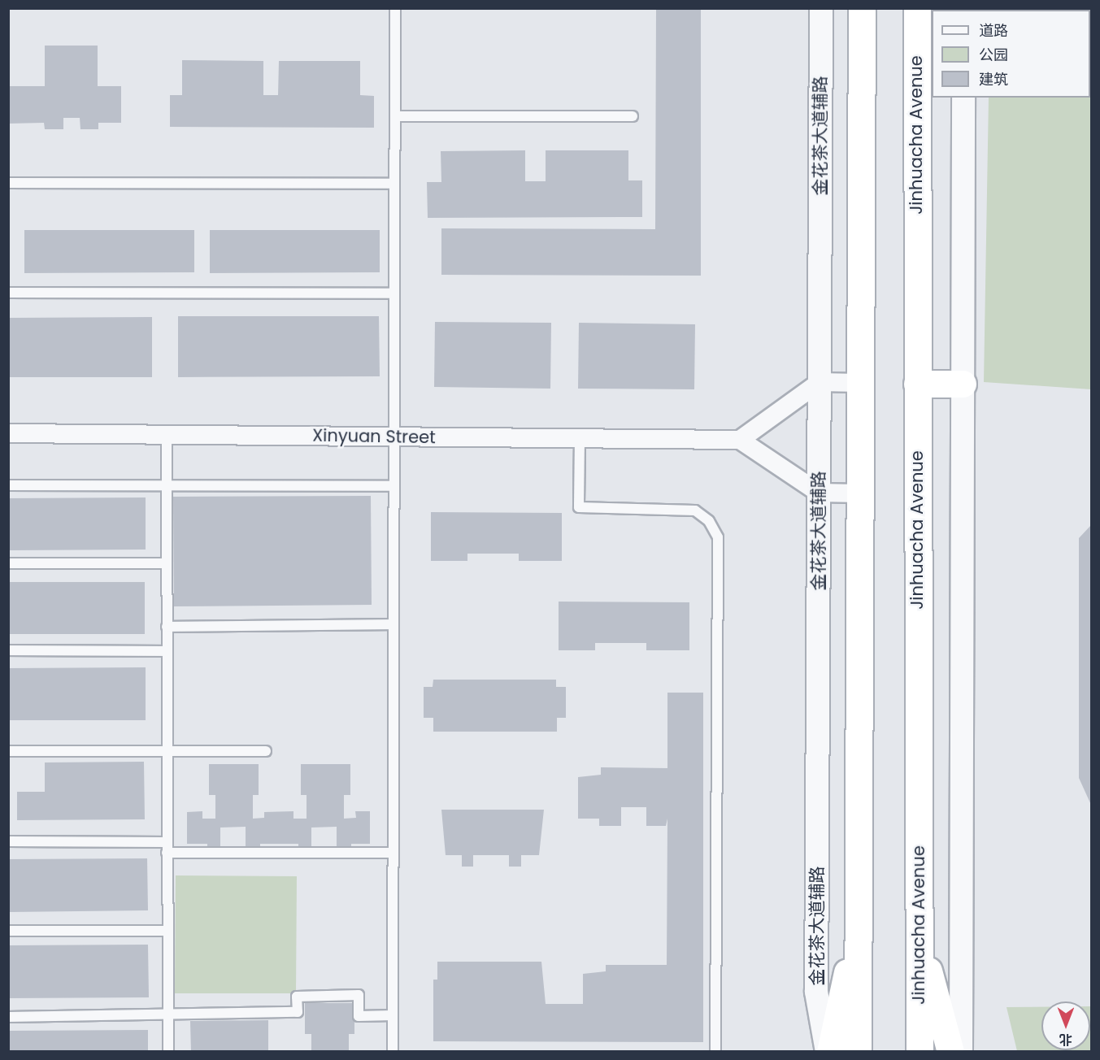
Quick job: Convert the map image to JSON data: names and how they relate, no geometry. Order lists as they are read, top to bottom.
{
  "streets": {
    "highway": ["Jinhuacha Avenue"],
    "street": ["金花茶大道辅路", "Xinyuan Street"]
  },
  "legend": ["道路", "公园", "建筑"],
  "north": "bottom"
}
